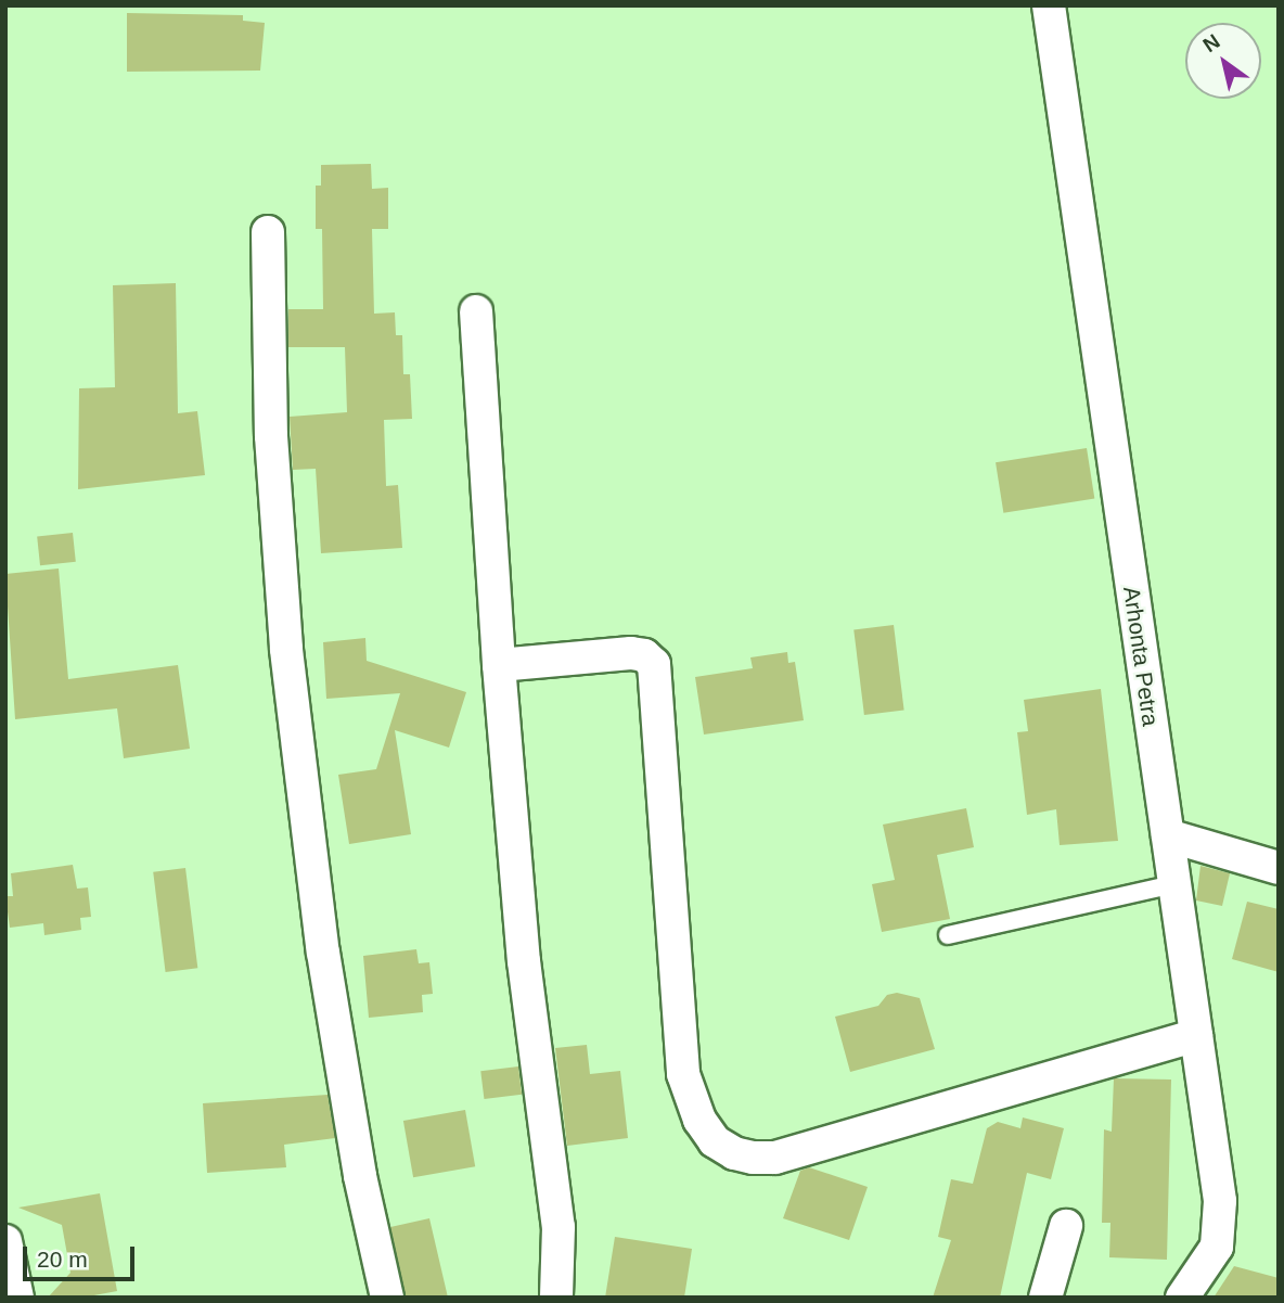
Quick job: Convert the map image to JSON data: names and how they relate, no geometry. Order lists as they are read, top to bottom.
{
  "streets": {
    "street": ["Arhonta Petra"]
  },
  "scale_bar": "20 m",
  "north": "top left"
}
